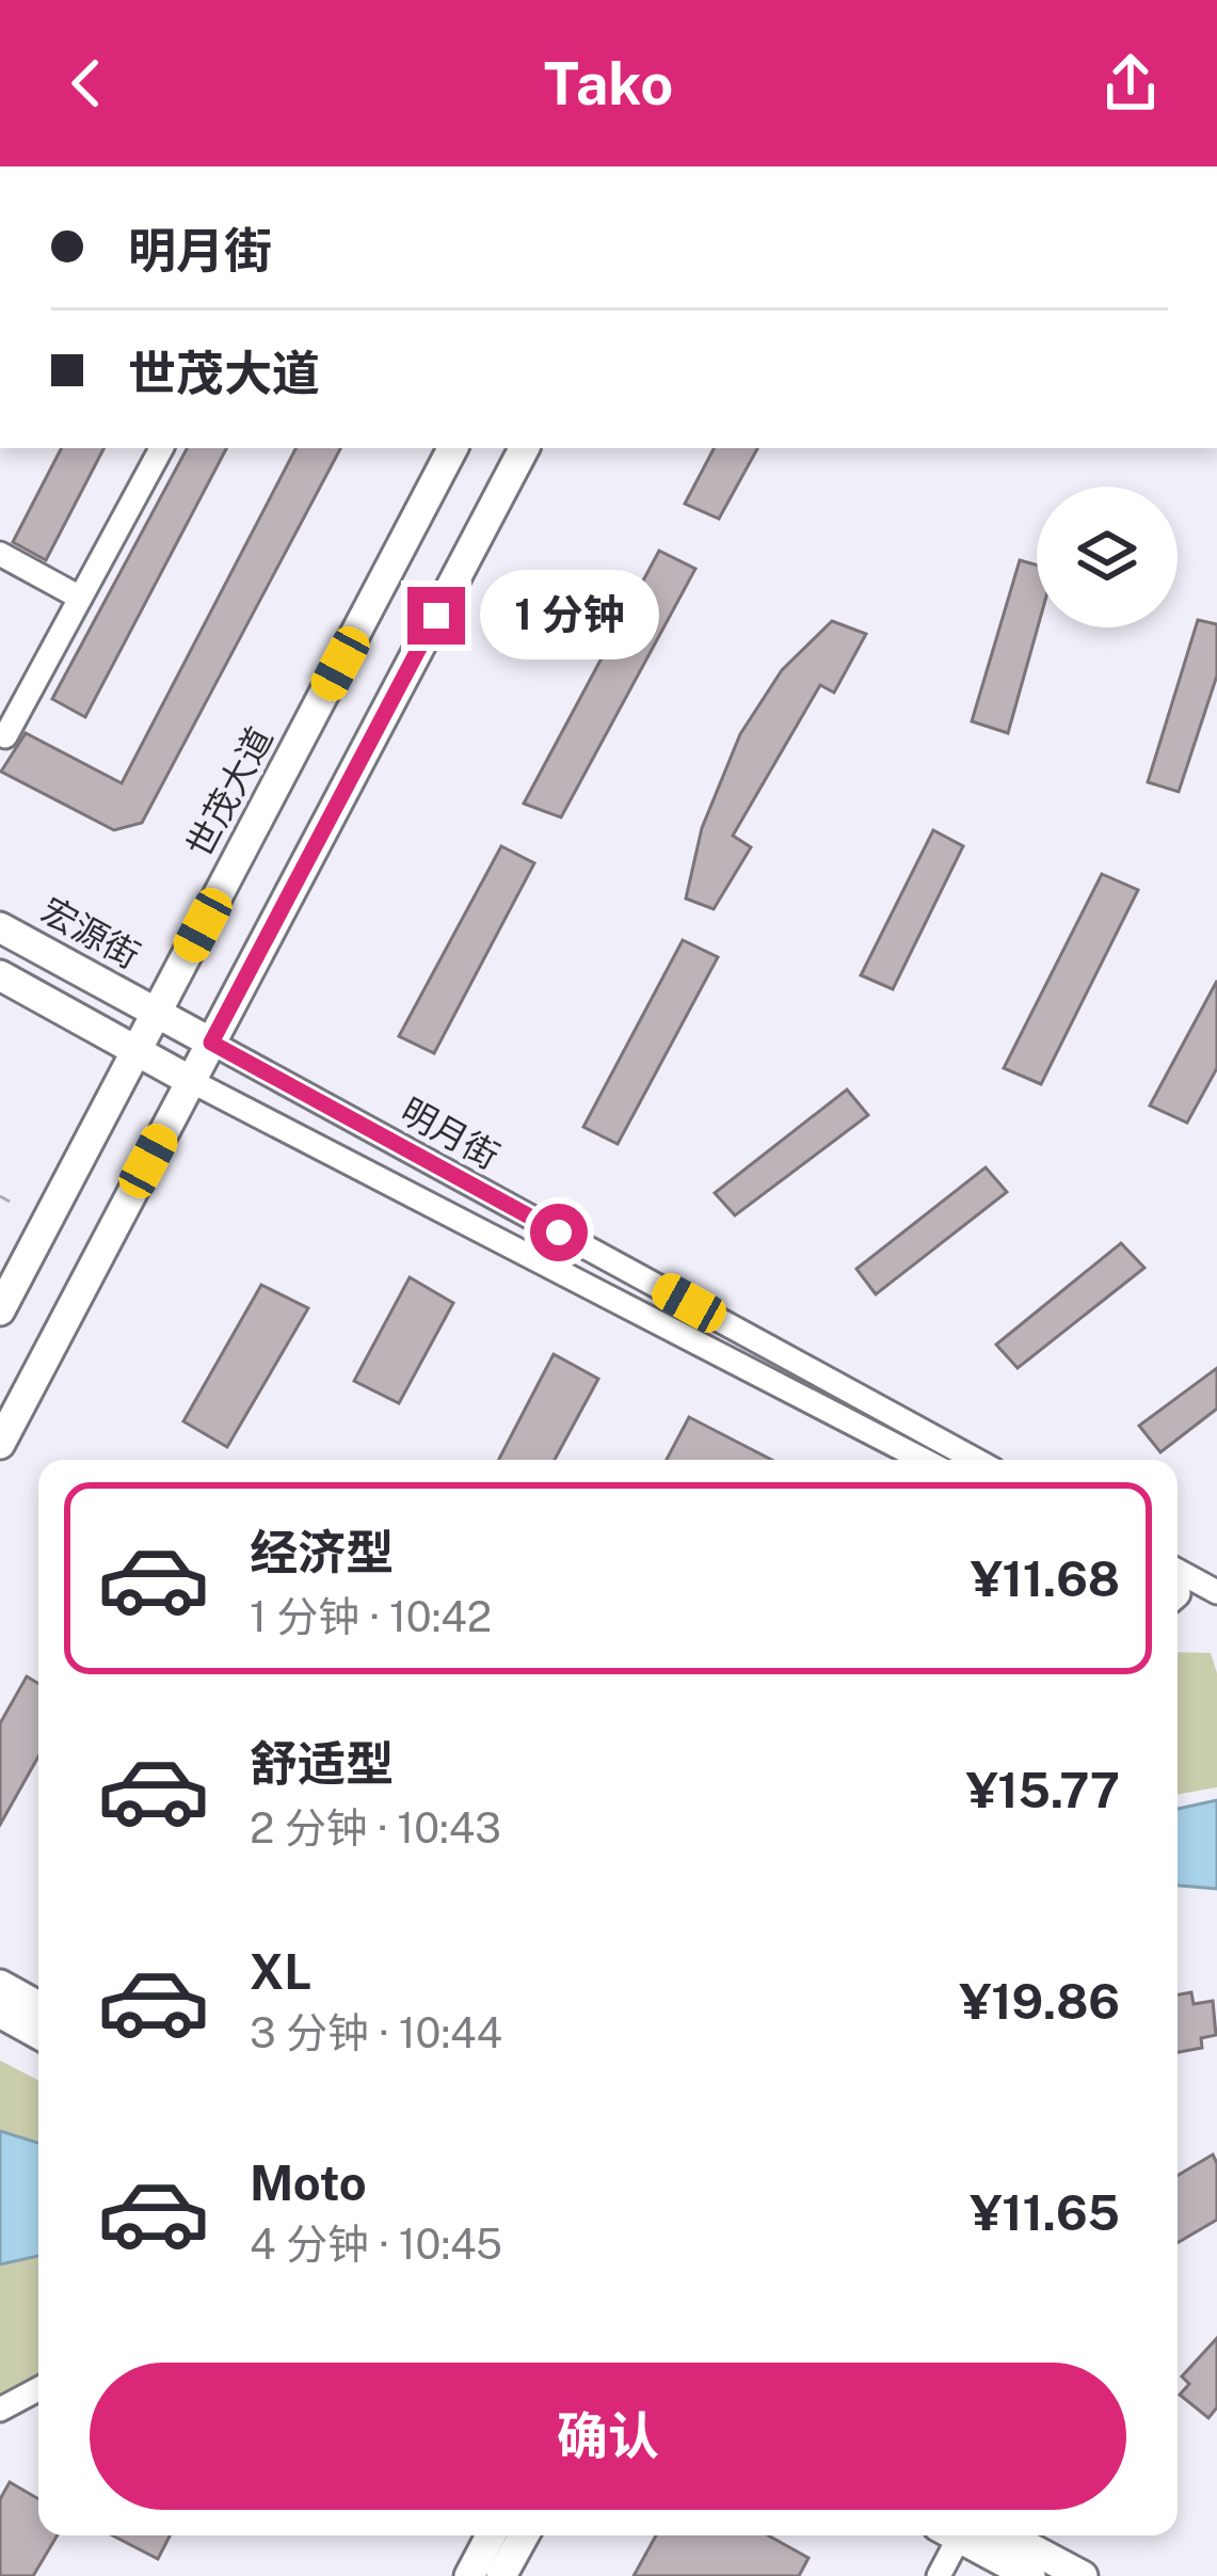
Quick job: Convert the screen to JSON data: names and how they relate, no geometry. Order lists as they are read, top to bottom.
{
  "streets": {
    "main road": ["世茂大道", "宏源街"],
    "street": ["明月街"]
  },
  "crossings": [
    ["世茂大道", "宏源街"],
    ["宏源街", "明月街"]
  ],
  "page": {
    "header": "Tako",
    "banner": ["明月街", "世茂大道"],
    "bubble": "1 分钟",
    "list": [
      {
        "name": "经济型",
        "note": "1 分钟 · 10:42",
        "value": "¥11.68"
      },
      {
        "name": "舒适型",
        "note": "2 分钟 · 10:43",
        "value": "¥15.77"
      },
      {
        "name": "XL",
        "note": "3 分钟 · 10:44",
        "value": "¥19.86"
      },
      {
        "name": "Moto",
        "note": "4 分钟 · 10:45",
        "value": "¥11.65"
      }
    ],
    "buttons": "确认"
  }
}
